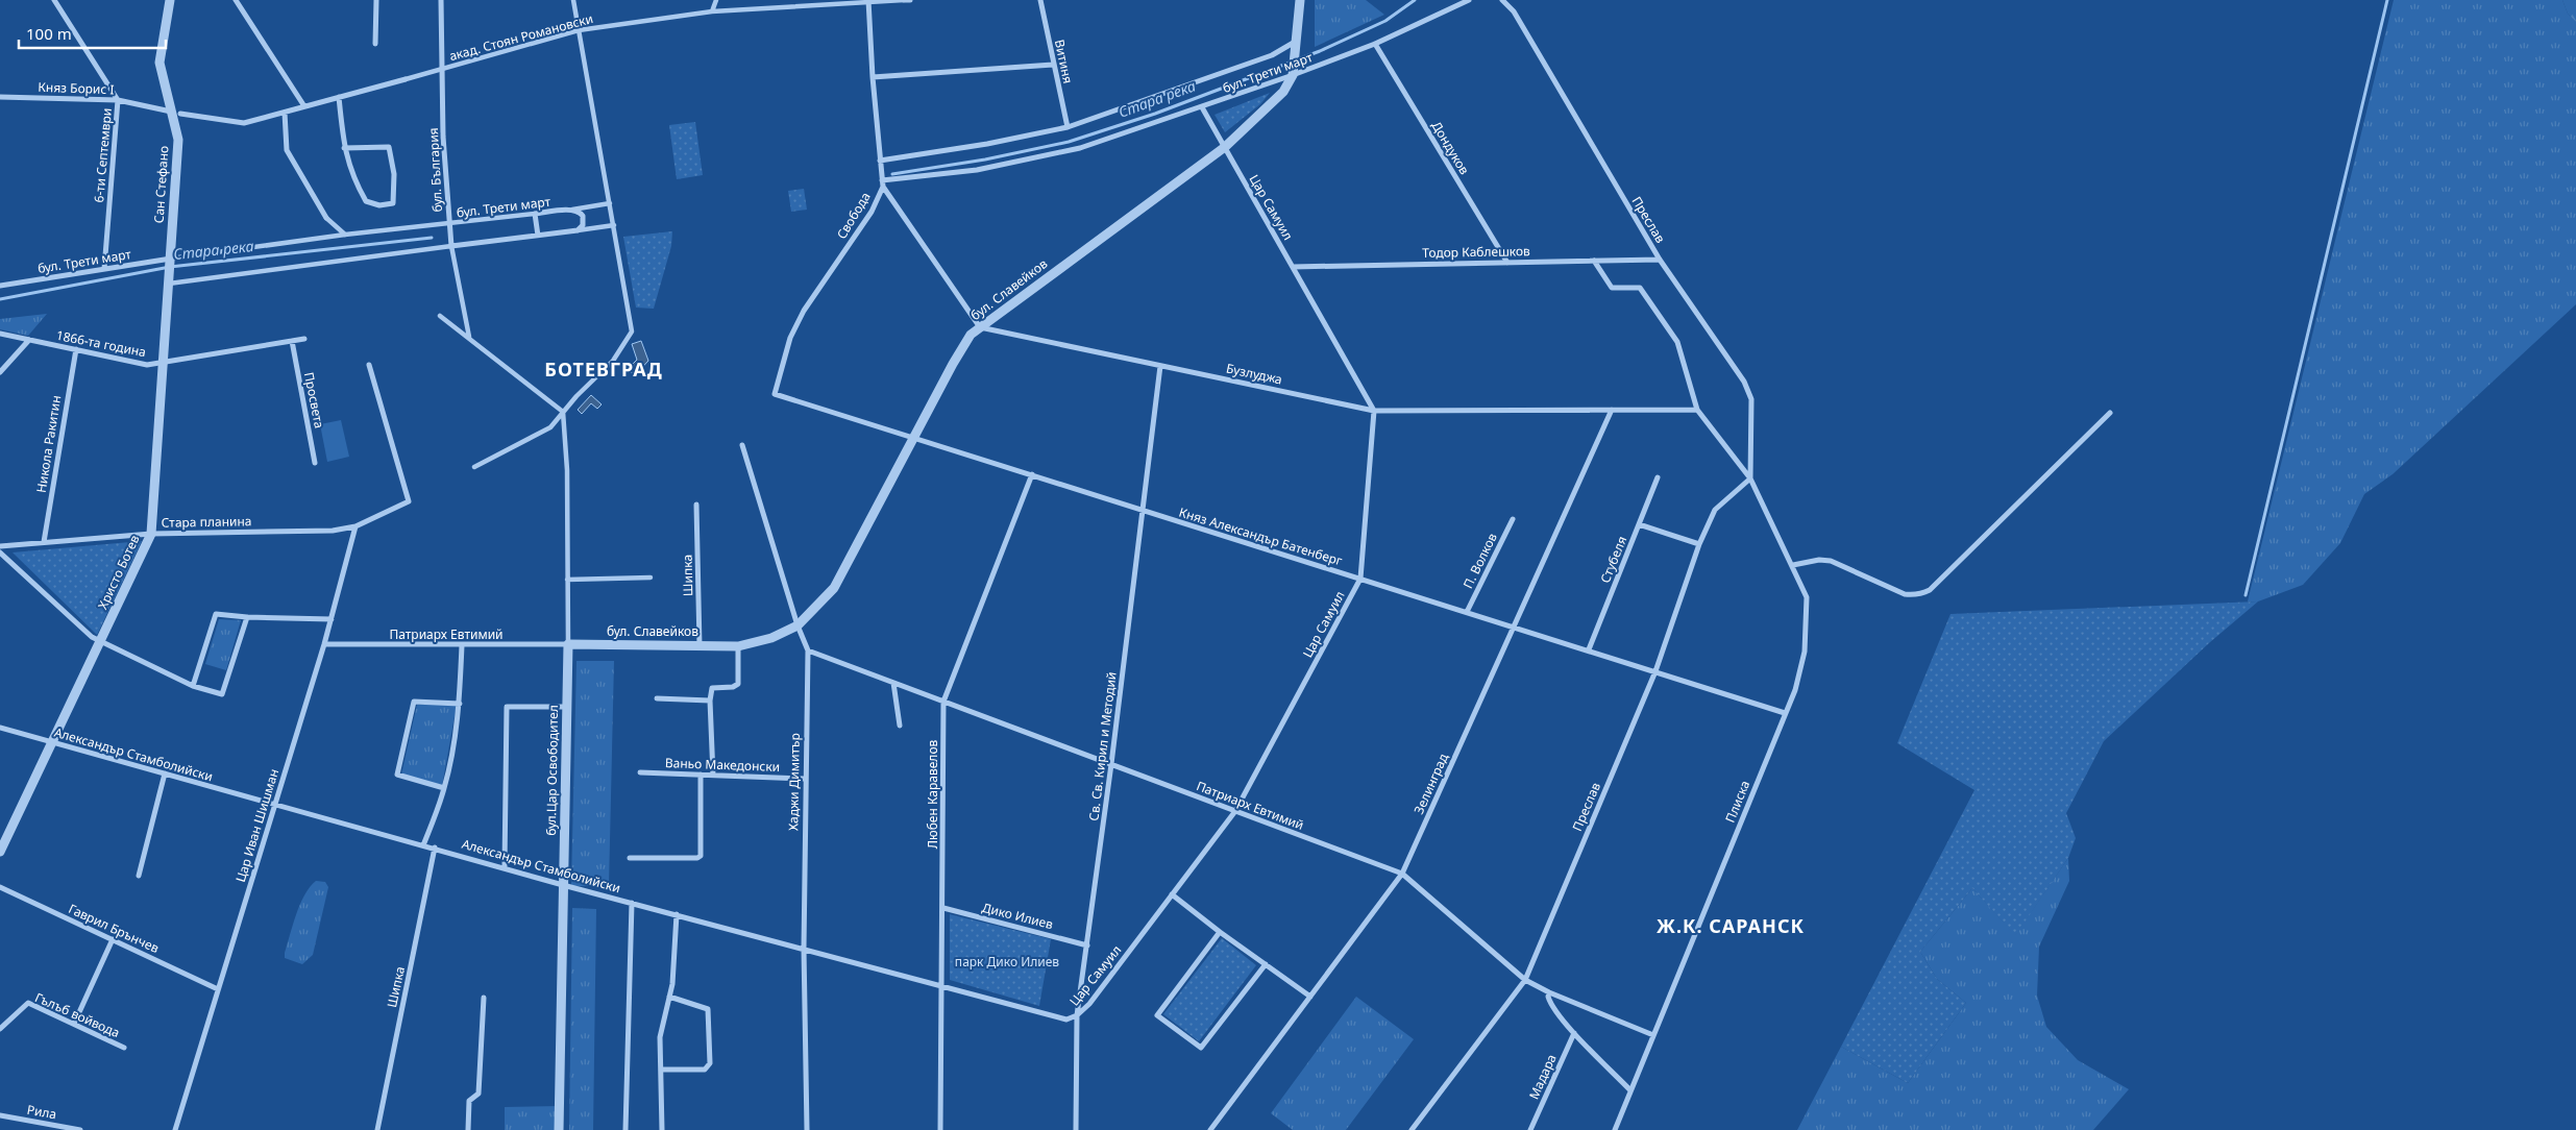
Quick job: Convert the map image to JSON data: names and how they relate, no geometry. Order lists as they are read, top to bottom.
{
  "streets": {
    "street": [
      "акад. Стоян Романовски",
      "Витиня",
      "бул. Трети март",
      "Княз Борис I",
      "Дондуков",
      "6-ти Септември",
      "бул. България",
      "Сан Стефано",
      "Цар Самуил",
      "Свобода",
      "Преслав",
      "Тодор Каблешков",
      "бул. Славейков",
      "1866-та година",
      "Бузлуджа",
      "Просвета",
      "Никола Ракитин",
      "Стара планина",
      "Княз Александър Батенберг",
      "Стубеля",
      "П. Волков",
      "Христо Ботев",
      "Шипка",
      "Патриарх Евтимий",
      "Св. Св. Кирил и Методий",
      "Александър Стамболийски",
      "Ваньо Македонски",
      "бул.Цар Освободител",
      "Хаджи Димитър",
      "Зелинград",
      "Любен Каравелов",
      "Плиска",
      "Цар Иван Шишман",
      "Дико Илиев",
      "Гаврил Брънчев",
      "Гълъб войвода",
      "Мадара",
      "Рила"
    ]
  },
  "crossings": [
    ["акад. Стоян Романовски", "Княз Борис I"],
    ["акад. Стоян Романовски", "бул. България"],
    ["акад. Стоян Романовски", "Сан Стефано"],
    ["акад. Стоян Романовски", "Свобода"],
    ["Витиня", "бул. Трети март"],
    ["бул. Трети март", "Дондуков"],
    ["бул. Трети март", "6-ти Септември"],
    ["бул. Трети март", "бул. България"],
    ["бул. Трети март", "Сан Стефано"],
    ["бул. Трети март", "Цар Самуил"],
    ["бул. Трети март", "Свобода"],
    ["бул. Трети март", "бул. Славейков"],
    ["Княз Борис I", "6-ти Септември"],
    ["Княз Борис I", "Сан Стефано"],
    ["Дондуков", "Тодор Каблешков"],
    ["Сан Стефано", "Христо Ботев"],
    ["Цар Самуил", "Тодор Каблешков"],
    ["Цар Самуил", "бул. Славейков"],
    ["Цар Самуил", "Бузлуджа"],
    ["Цар Самуил", "Княз Александър Батенберг"],
    ["Цар Самуил", "Патриарх Евтимий"],
    ["Цар Самуил", "Св. Св. Кирил и Методий"],
    ["Цар Самуил", "Александър Стамболийски"],
    ["Свобода", "Княз Александър Батенберг"],
    ["Преслав", "Тодор Каблешков"],
    ["Преслав", "Княз Александър Батенберг"],
    ["Преслав", "Патриарх Евтимий"],
    ["Преслав", "Плиска"],
    ["бул. Славейков", "Бузлуджа"],
    ["бул. Славейков", "Княз Александър Батенберг"],
    ["бул. Славейков", "Шипка"],
    ["бул. Славейков", "Патриарх Евтимий"],
    ["бул. Славейков", "бул.Цар Освободител"],
    ["бул. Славейков", "Хаджи Димитър"],
    ["1866-та година", "Просвета"],
    ["1866-та година", "Никола Ракитин"],
    ["1866-та година", "Христо Ботев"],
    ["Бузлуджа", "Св. Св. Кирил и Методий"],
    ["Бузлуджа", "Зелинград"],
    ["Бузлуджа", "Плиска"],
    ["Никола Ракитин", "Стара планина"],
    ["Стара планина", "Христо Ботев"],
    ["Стара планина", "Цар Иван Шишман"],
    ["Княз Александър Батенберг", "Стубеля"],
    ["Княз Александър Батенберг", "П. Волков"],
    ["Княз Александър Батенберг", "Св. Св. Кирил и Методий"],
    ["Княз Александър Батенберг", "Зелинград"],
    ["Княз Александър Батенберг", "Любен Каравелов"],
    ["Княз Александър Батенберг", "Плиска"],
    ["Христо Ботев", "Александър Стамболийски"],
    ["Шипка", "Александър Стамболийски"],
    ["Патриарх Евтимий", "Св. Св. Кирил и Методий"],
    ["Патриарх Евтимий", "бул.Цар Освободител"],
    ["Патриарх Евтимий", "Хаджи Димитър"],
    ["Патриарх Евтимий", "Зелинград"],
    ["Патриарх Евтимий", "Любен Каравелов"],
    ["Патриарх Евтимий", "Плиска"],
    ["Патриарх Евтимий", "Цар Иван Шишман"],
    ["Св. Св. Кирил и Методий", "Александър Стамболийски"],
    ["Св. Св. Кирил и Методий", "Дико Илиев"],
    ["Александър Стамболийски", "бул.Цар Освободител"],
    ["Александър Стамболийски", "Хаджи Димитър"],
    ["Александър Стамболийски", "Любен Каравелов"],
    ["Александър Стамболийски", "Цар Иван Шишман"],
    ["Ваньо Македонски", "Хаджи Димитър"],
    ["Любен Каравелов", "Дико Илиев"],
    ["Цар Иван Шишман", "Гаврил Брънчев"]
  ],
  "districts": ["БОТЕВГРАД", "Ж.К. САРАНСК"],
  "water": ["Стара река"],
  "parks": ["парк Дико Илиев"],
  "scale_bar": "100 m"
}
